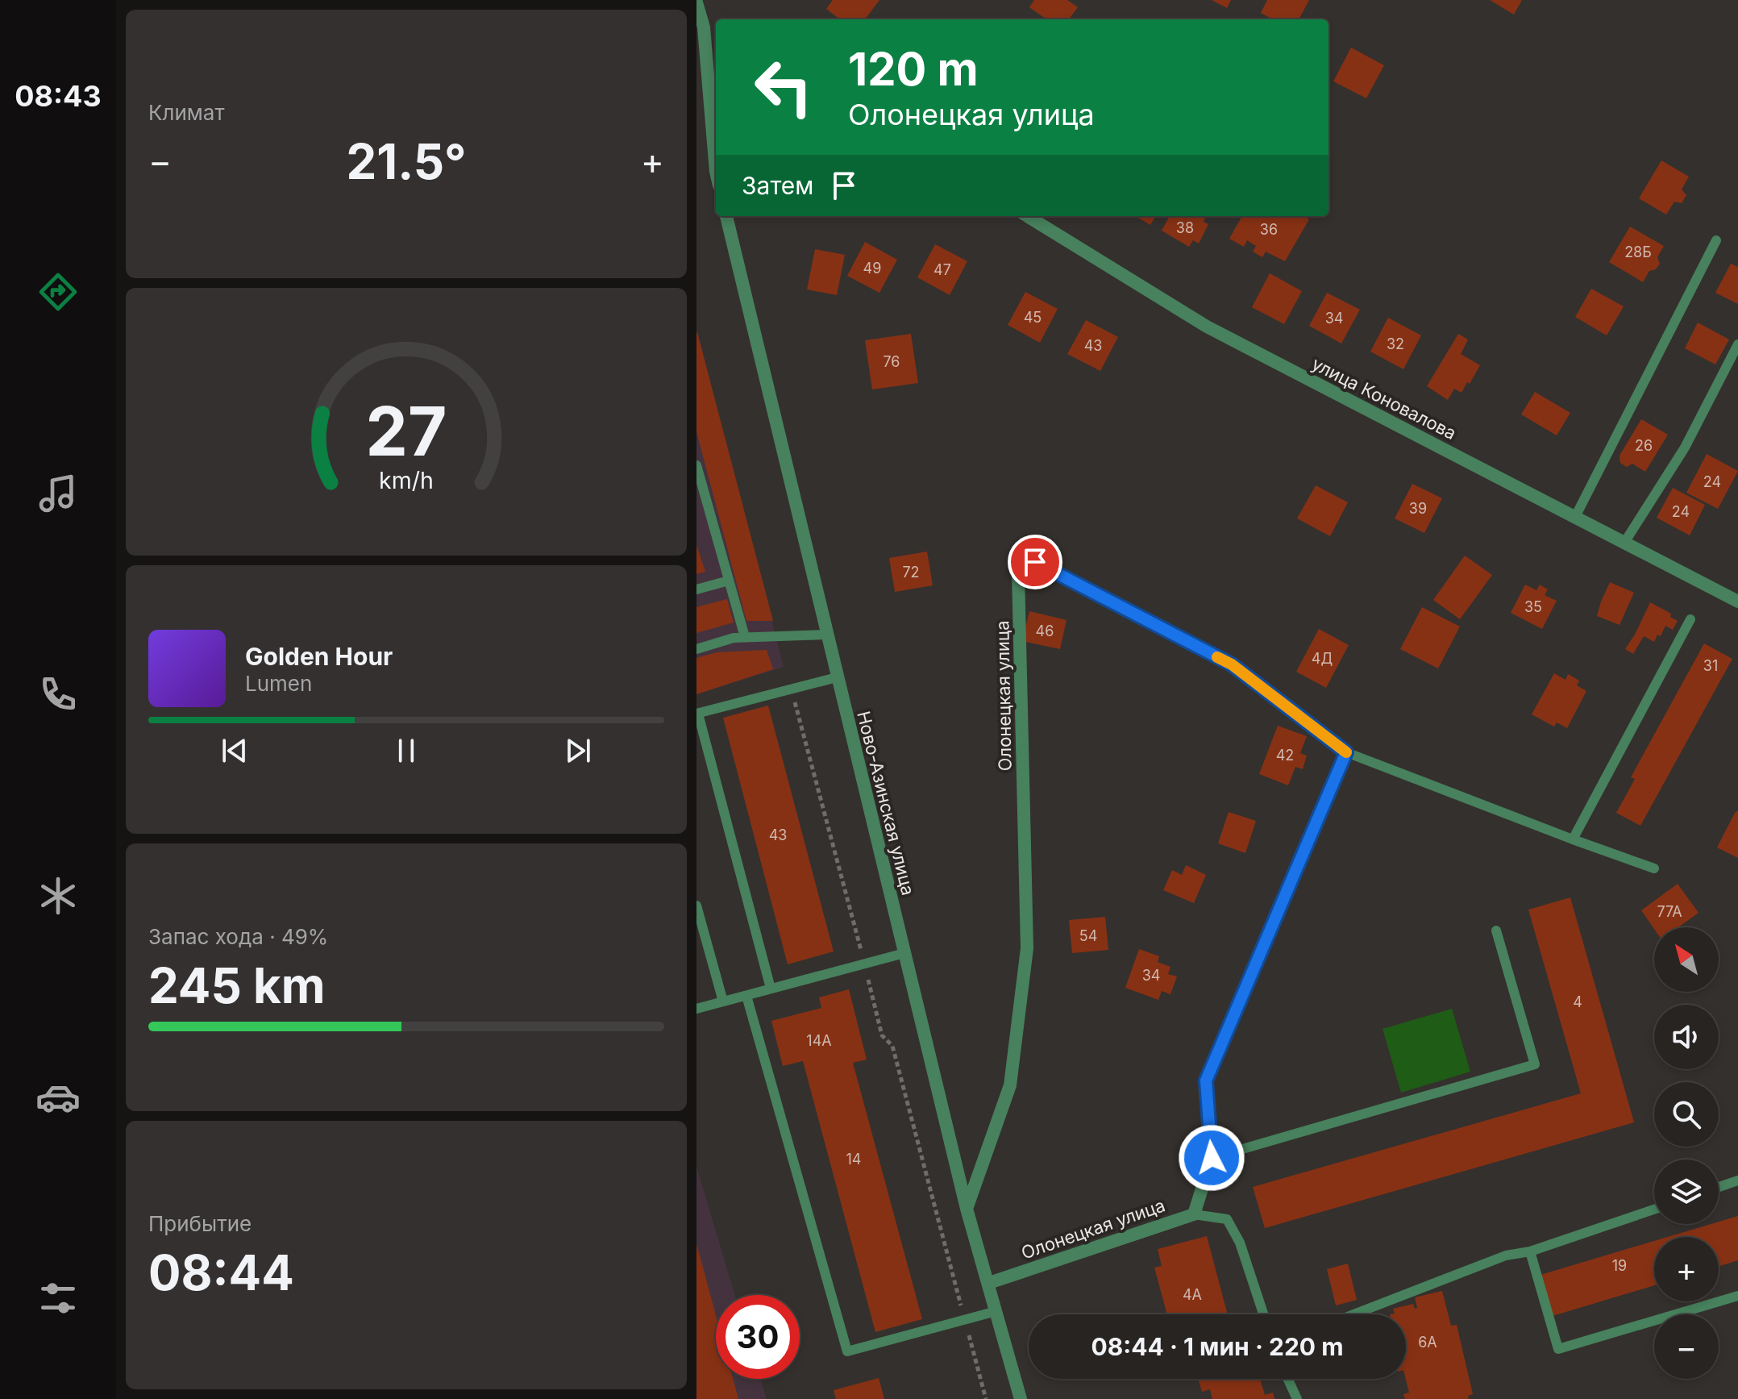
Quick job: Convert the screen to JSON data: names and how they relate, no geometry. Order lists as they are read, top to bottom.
{
  "streets": {
    "street": ["улица Коновалова", "Олонецкая улица", "Ново-Азинская улица"]
  },
  "crossings": [
    ["Олонецкая улица", "Ново-Азинская улица"]
  ],
  "house_numbers": [
    "38",
    "36",
    "28Б",
    "49",
    "47",
    "45",
    "34",
    "32",
    "43",
    "76",
    "26",
    "24",
    "39",
    "24",
    "72",
    "35",
    "46",
    "4Д",
    "31",
    "42",
    "43",
    "77А",
    "54",
    "34",
    "4",
    "14А",
    "14",
    "19",
    "4А",
    "6А"
  ],
  "north": "top left",
  "page": {
    "tabs": "08:43",
    "tile": [
      "Климат",
      ["Запас хода · 49%", "245 km"],
      ["Прибытие", "08:44"]
    ],
    "turn": ["120 m", "Олонецкая улица"],
    "heat": ["−", "21.5°", "+"],
    "then": "Затем",
    "song": ["Golden Hour", "Lumen"],
    "map_buttons": ["+", "−"],
    "limit": "30",
    "trip": "08:44 · 1 мин · 220 m",
    "gauge": ["27", "km/h"]
  }
}
